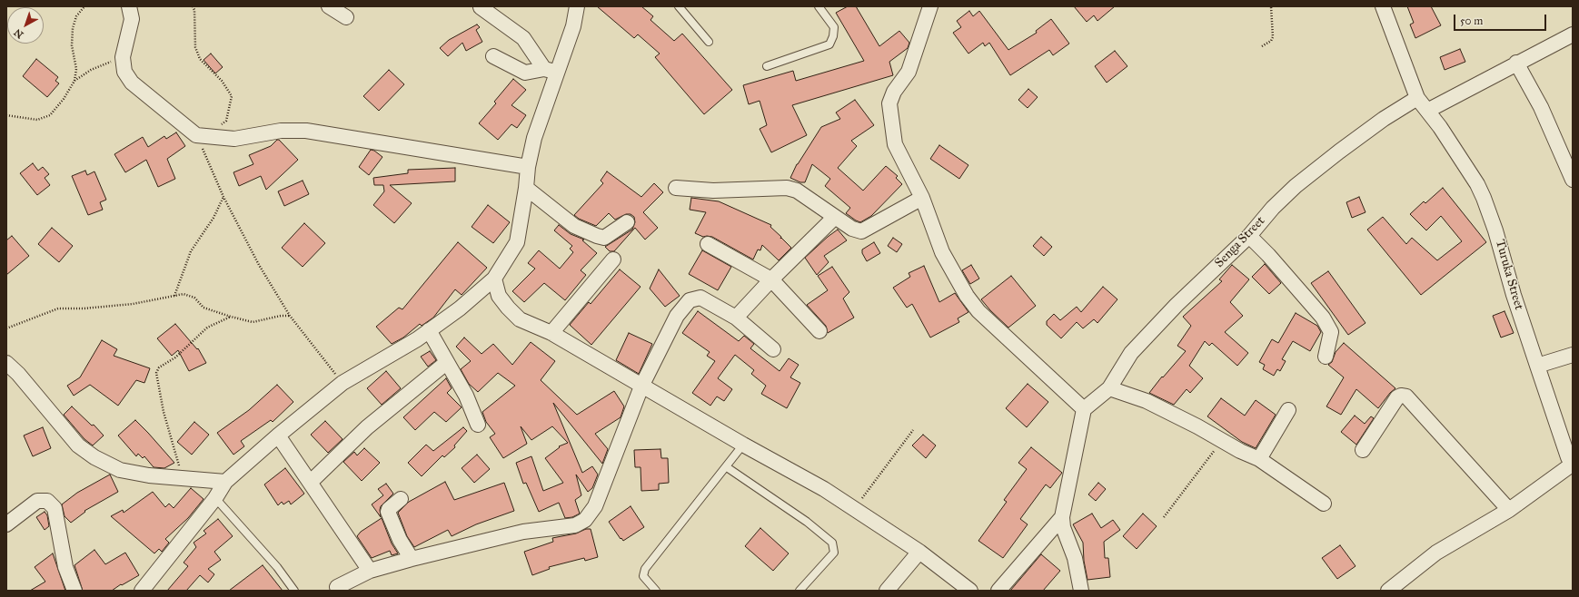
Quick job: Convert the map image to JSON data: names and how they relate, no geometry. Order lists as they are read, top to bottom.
{
  "streets": {
    "street": ["Senga Street", "Turuka Street"]
  },
  "crossings": [
    ["Senga Street", "Turuka Street"]
  ],
  "scale_bar": "50 m",
  "north": "bottom left"
}
